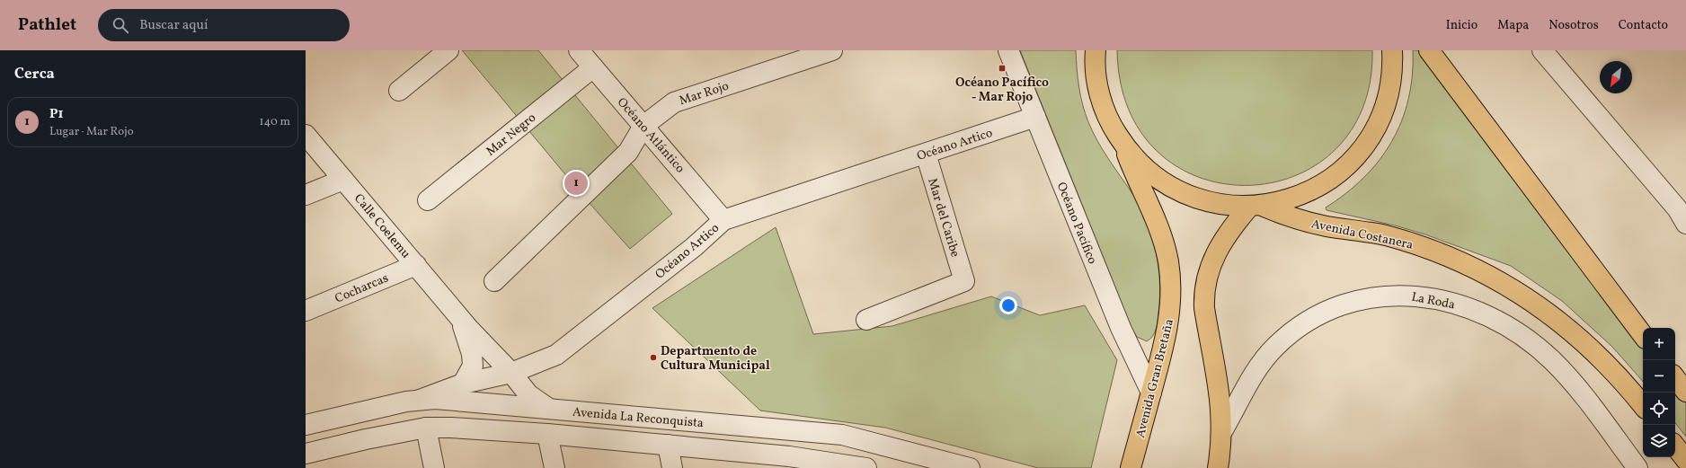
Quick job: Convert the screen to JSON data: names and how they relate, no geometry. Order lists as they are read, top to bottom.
{
  "streets": {
    "main road": ["Avenida Costanera", "Avenida Gran Bretaña"],
    "street": [
      "Mar Rojo",
      "Mar Negro",
      "Océano Atlántico",
      "Océano Artico",
      "Mar del Caribe",
      "Océano Pacífico",
      "Calle Coelemu",
      "Cocharcas",
      "La Roda",
      "Avenida La Reconquista"
    ]
  },
  "crossings": [
    ["Mar Rojo", "Océano Atlántico"],
    ["Mar Negro", "Océano Atlántico"],
    ["Océano Atlántico", "Océano Artico"],
    ["Océano Artico", "Mar del Caribe"],
    ["Océano Artico", "Océano Pacífico"],
    ["Océano Artico", "Calle Coelemu"],
    ["Océano Artico", "Avenida La Reconquista"],
    ["Océano Pacífico", "Avenida Gran Bretaña"],
    ["Calle Coelemu", "Cocharcas"],
    ["Calle Coelemu", "Avenida La Reconquista"]
  ],
  "places": {
    "transit": ["Océano Pacífico - Mar Rojo"],
    "other": ["Departmento de Cultura Municipal"]
  },
  "north": "bottom left",
  "page": {
    "header": "Pathlet",
    "search": "Buscar aquí",
    "nav": [
      "Inicio",
      "Mapa",
      "Nosotros",
      "Contacto"
    ],
    "heading": "Cerca",
    "list": [
      {
        "mark": "1",
        "name": "P1",
        "note": "Lugar · Mar Rojo",
        "value": "140 m"
      }
    ],
    "pins": "1",
    "map_buttons": ["+", "−"]
  }
}
